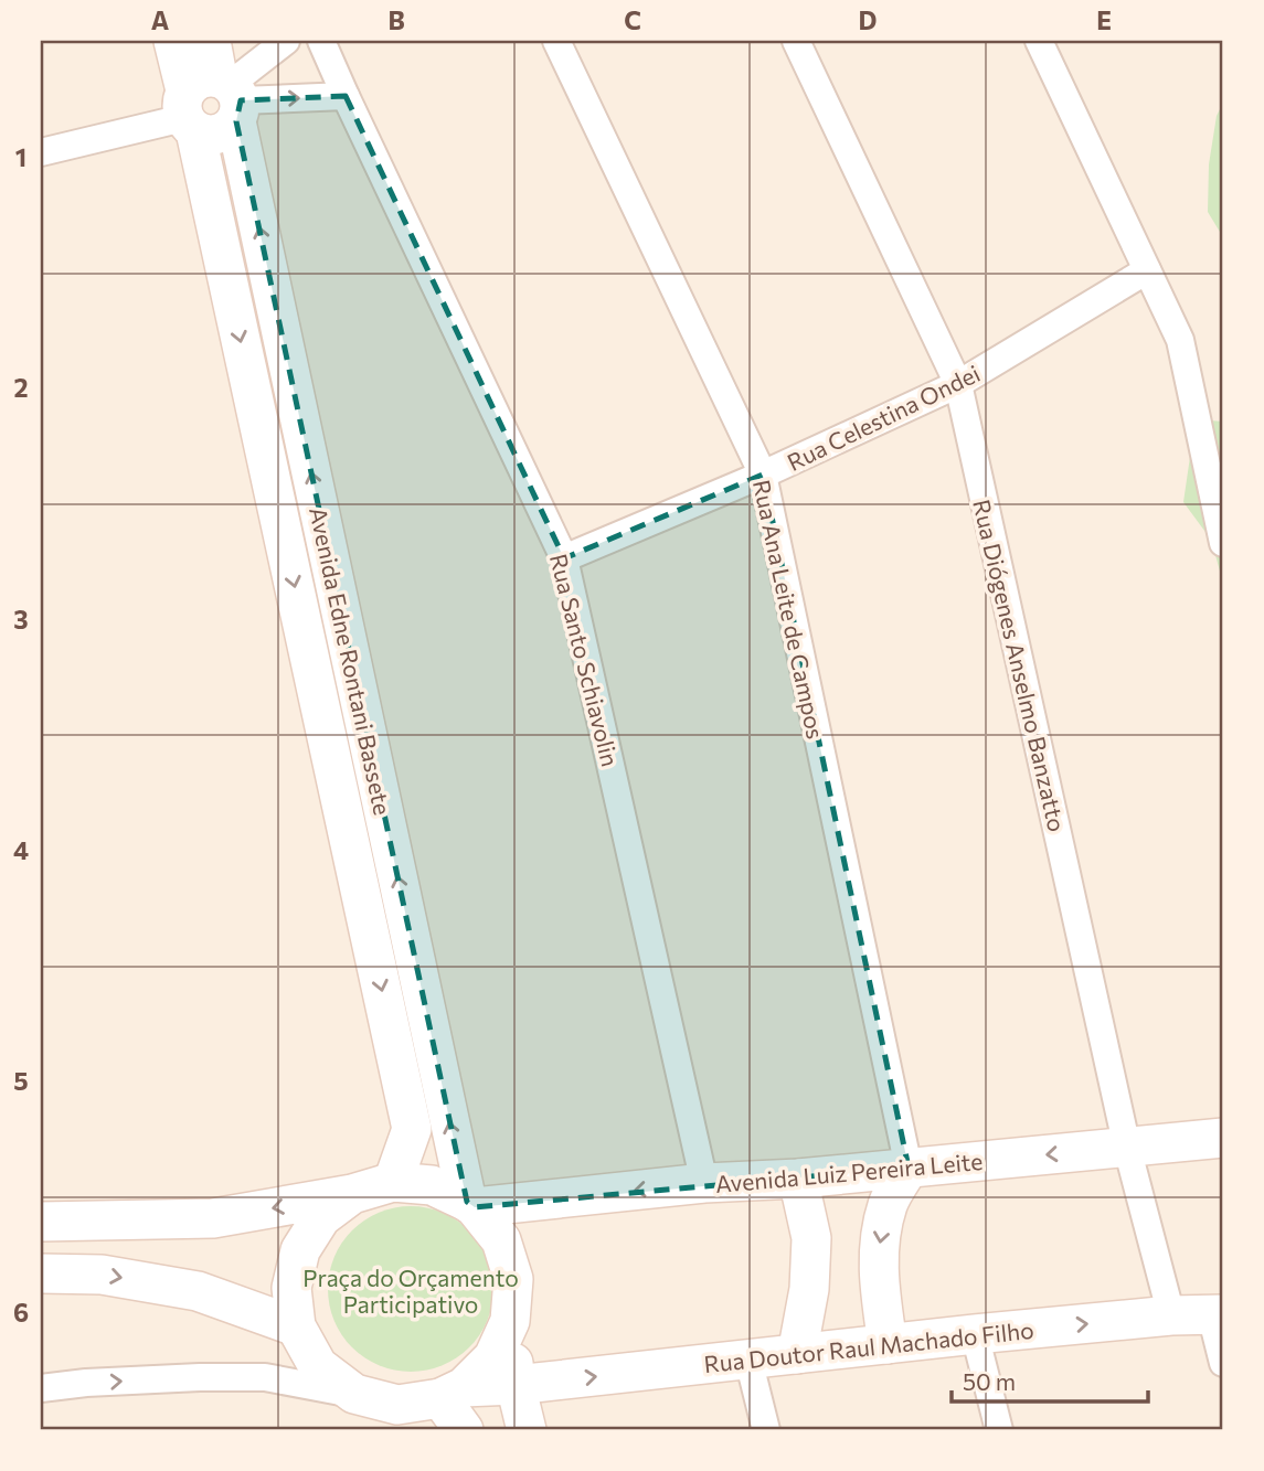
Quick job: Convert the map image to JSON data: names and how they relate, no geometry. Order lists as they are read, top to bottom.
{
  "streets": {
    "street": [
      "Rua Celestina Ondei",
      "Rua Ana Leite de Campos",
      "Rua Santo Schiavolin",
      "Avenida Edne Rontani Bassete",
      "Rua Diógenes Anselmo Banzatto",
      "Avenida Luiz Pereira Leite",
      "Rua Doutor Raul Machado Filho"
    ]
  },
  "crossings": [
    ["Rua Celestina Ondei", "Rua Ana Leite de Campos"],
    ["Rua Celestina Ondei", "Rua Santo Schiavolin"],
    ["Rua Celestina Ondei", "Rua Diógenes Anselmo Banzatto"],
    ["Rua Ana Leite de Campos", "Avenida Luiz Pereira Leite"],
    ["Rua Santo Schiavolin", "Avenida Luiz Pereira Leite"],
    ["Avenida Edne Rontani Bassete", "Avenida Luiz Pereira Leite"],
    ["Avenida Edne Rontani Bassete", "Rua Doutor Raul Machado Filho"],
    ["Rua Diógenes Anselmo Banzatto", "Avenida Luiz Pereira Leite"],
    ["Rua Diógenes Anselmo Banzatto", "Rua Doutor Raul Machado Filho"],
    ["Avenida Luiz Pereira Leite", "Rua Doutor Raul Machado Filho"]
  ],
  "one_way": ["Avenida Luiz Pereira Leite", "Rua Doutor Raul Machado Filho"],
  "parks": ["Praça do Orçamento Participativo"],
  "scale_bar": "50 m",
  "grid": {
    "columns": [
      "A",
      "B",
      "C",
      "D",
      "E"
    ],
    "rows": [
      "1",
      "2",
      "3",
      "4",
      "5",
      "6"
    ]
  }
}
